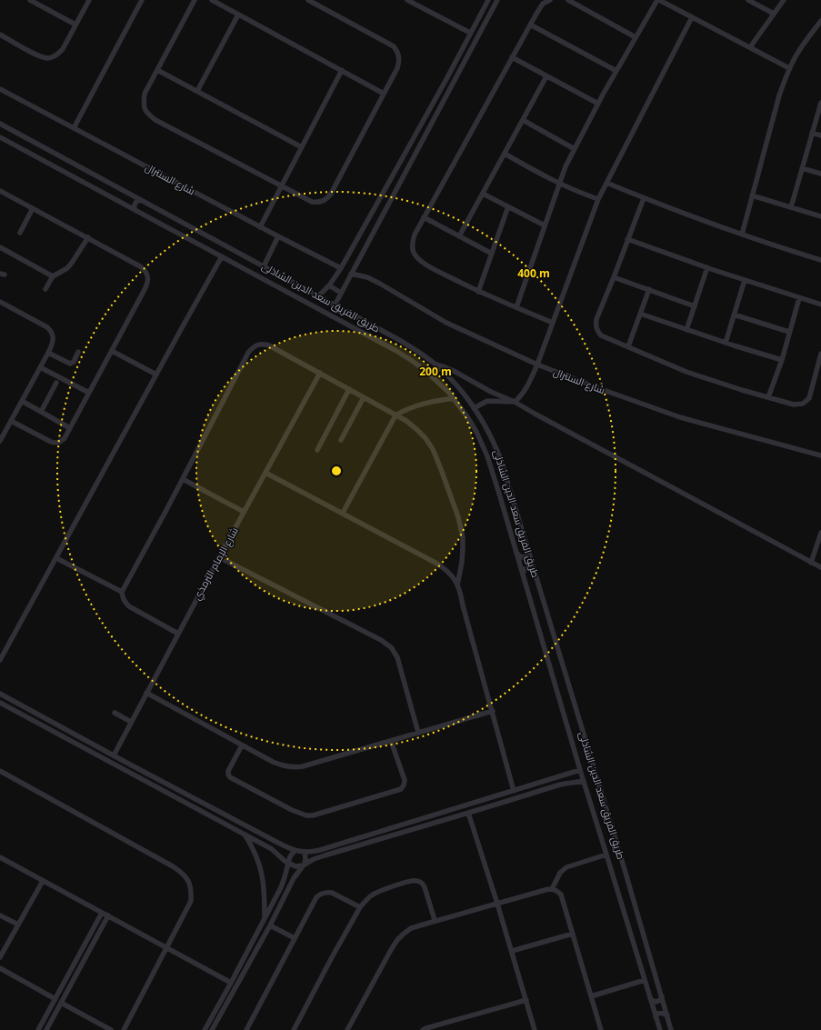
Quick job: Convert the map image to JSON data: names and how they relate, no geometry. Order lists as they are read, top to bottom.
{
  "streets": {
    "street": ["شارع السنترال", "طريق الفريق سعد الدين الشاذلى", "شارع الإمام الترمذي"]
  },
  "rings": ["400 m", "200 m"]
}
